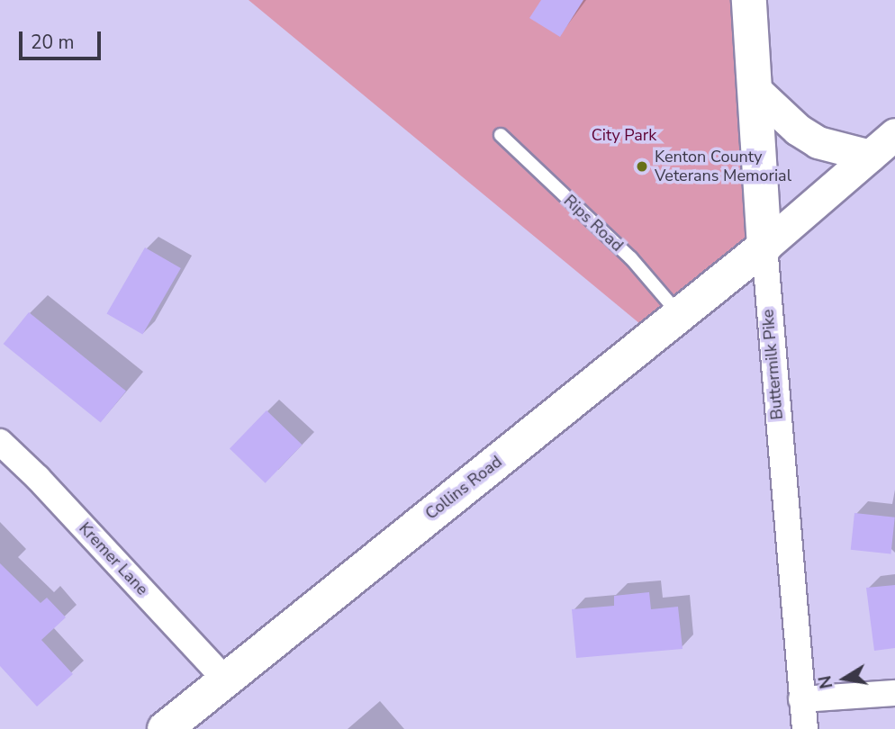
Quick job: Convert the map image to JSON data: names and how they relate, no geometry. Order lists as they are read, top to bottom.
{
  "streets": {
    "main road": ["Buttermilk Pike", "Collins Road"],
    "street": ["Kremer Lane"],
    "lane": ["Rips Road"]
  },
  "crossings": [
    ["Rips Road", "Collins Road"],
    ["Buttermilk Pike", "Collins Road"],
    ["Collins Road", "Kremer Lane"]
  ],
  "parks": ["City Park"],
  "places": ["Kenton County Veterans Memorial"],
  "scale_bar": "20 m",
  "north": "left"
}
